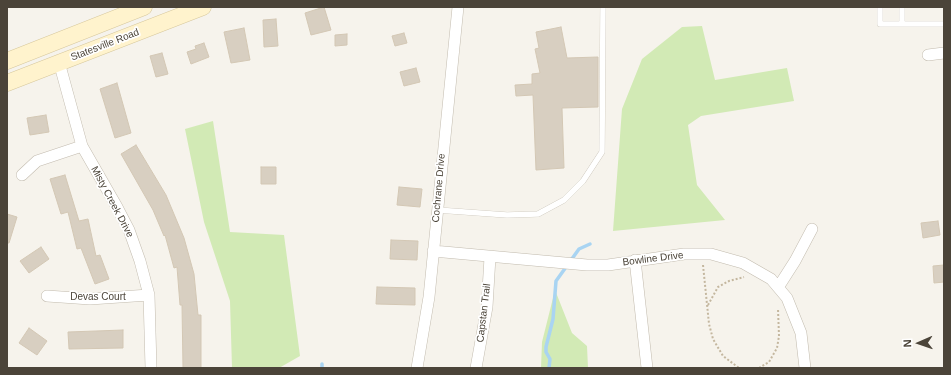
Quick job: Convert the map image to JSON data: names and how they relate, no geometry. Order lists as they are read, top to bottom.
{
  "streets": {
    "main road": ["Statesville Road"],
    "street": [
      "Cochrane Drive",
      "Misty Creek Drive",
      "Bowline Drive",
      "Devas Court",
      "Capstan Trail"
    ]
  },
  "crossings": [
    ["Statesville Road", "Misty Creek Drive"],
    ["Cochrane Drive", "Bowline Drive"],
    ["Misty Creek Drive", "Devas Court"],
    ["Bowline Drive", "Capstan Trail"]
  ],
  "north": "left"
}
